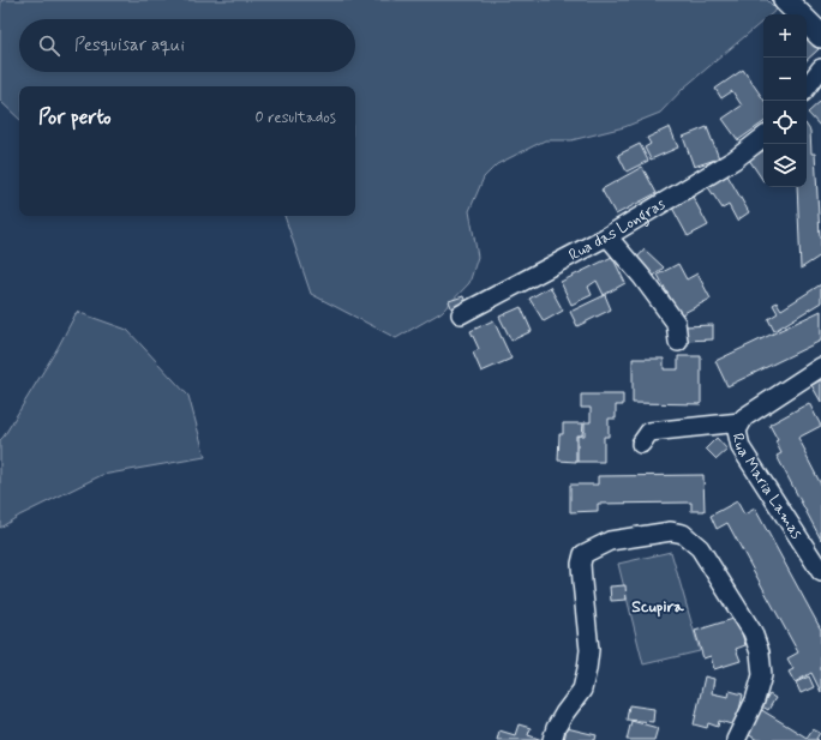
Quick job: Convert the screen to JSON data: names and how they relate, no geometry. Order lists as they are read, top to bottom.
{
  "streets": {
    "street": ["Rua das Longras", "Rua Maria Lamas"]
  },
  "districts": ["Scupira"],
  "page": {
    "map_buttons": ["+", "−"],
    "search": "Pesquisar aqui",
    "heading": ["Por perto", "0 resultados"]
  }
}
